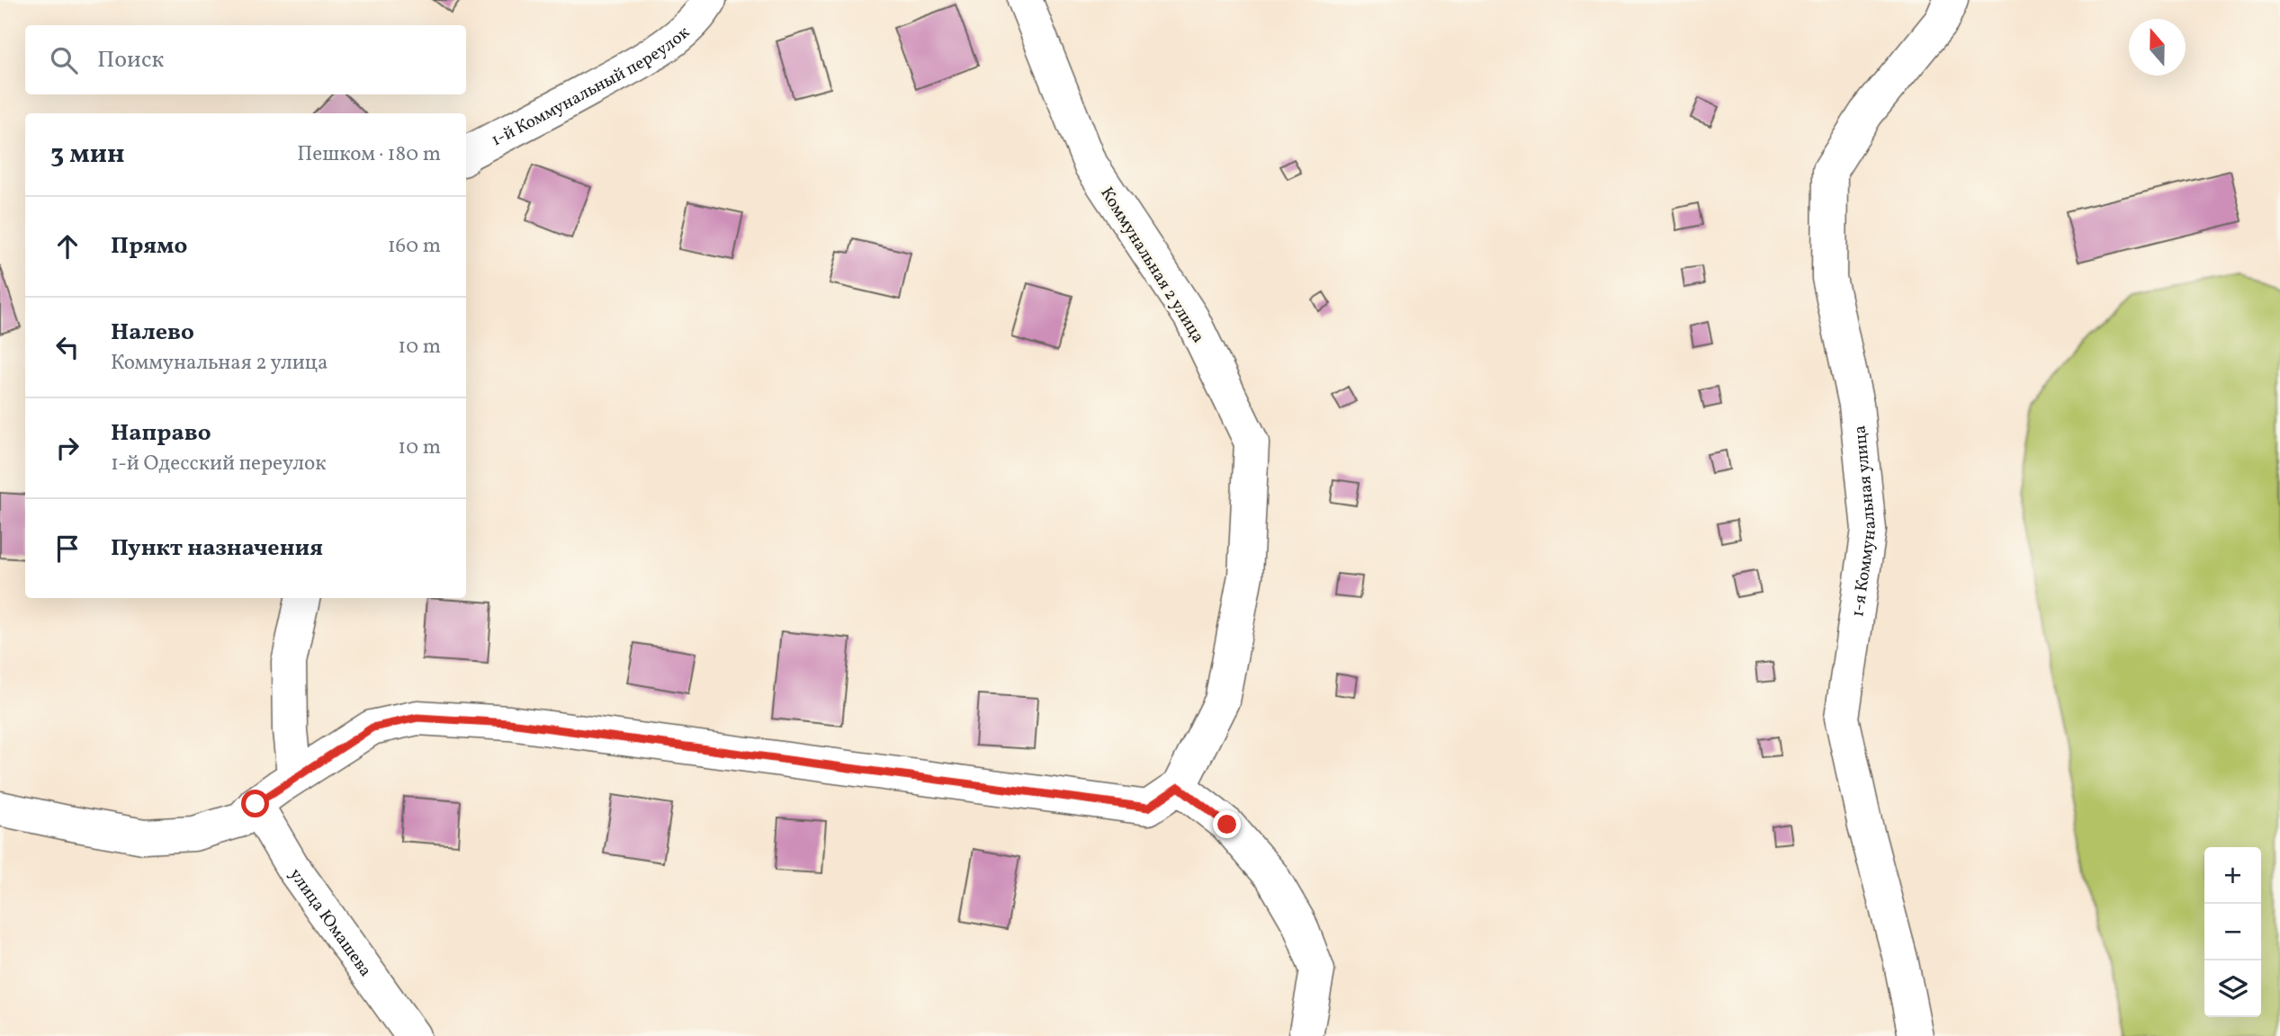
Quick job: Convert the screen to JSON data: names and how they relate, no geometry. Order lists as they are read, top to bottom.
{
  "streets": {
    "street": [
      "1-й Коммунальный переулок",
      "Коммунальная 2 улица",
      "1-я Коммунальная улица",
      "улица Юмашева"
    ]
  },
  "crossings": [
    ["Коммунальная 2 улица", "улица Юмашева"]
  ],
  "north": "top",
  "page": {
    "search": "Поиск",
    "heading": ["3 мин", "Пешком · 180 m"],
    "list": [
      ["Прямо", "160 m"],
      ["Налево", "Коммунальная 2 улица", "10 m"],
      ["Направо", "1-й Одесский переулок", "10 m"],
      "Пункт назначения"
    ],
    "map_buttons": ["+", "−"]
  }
}
